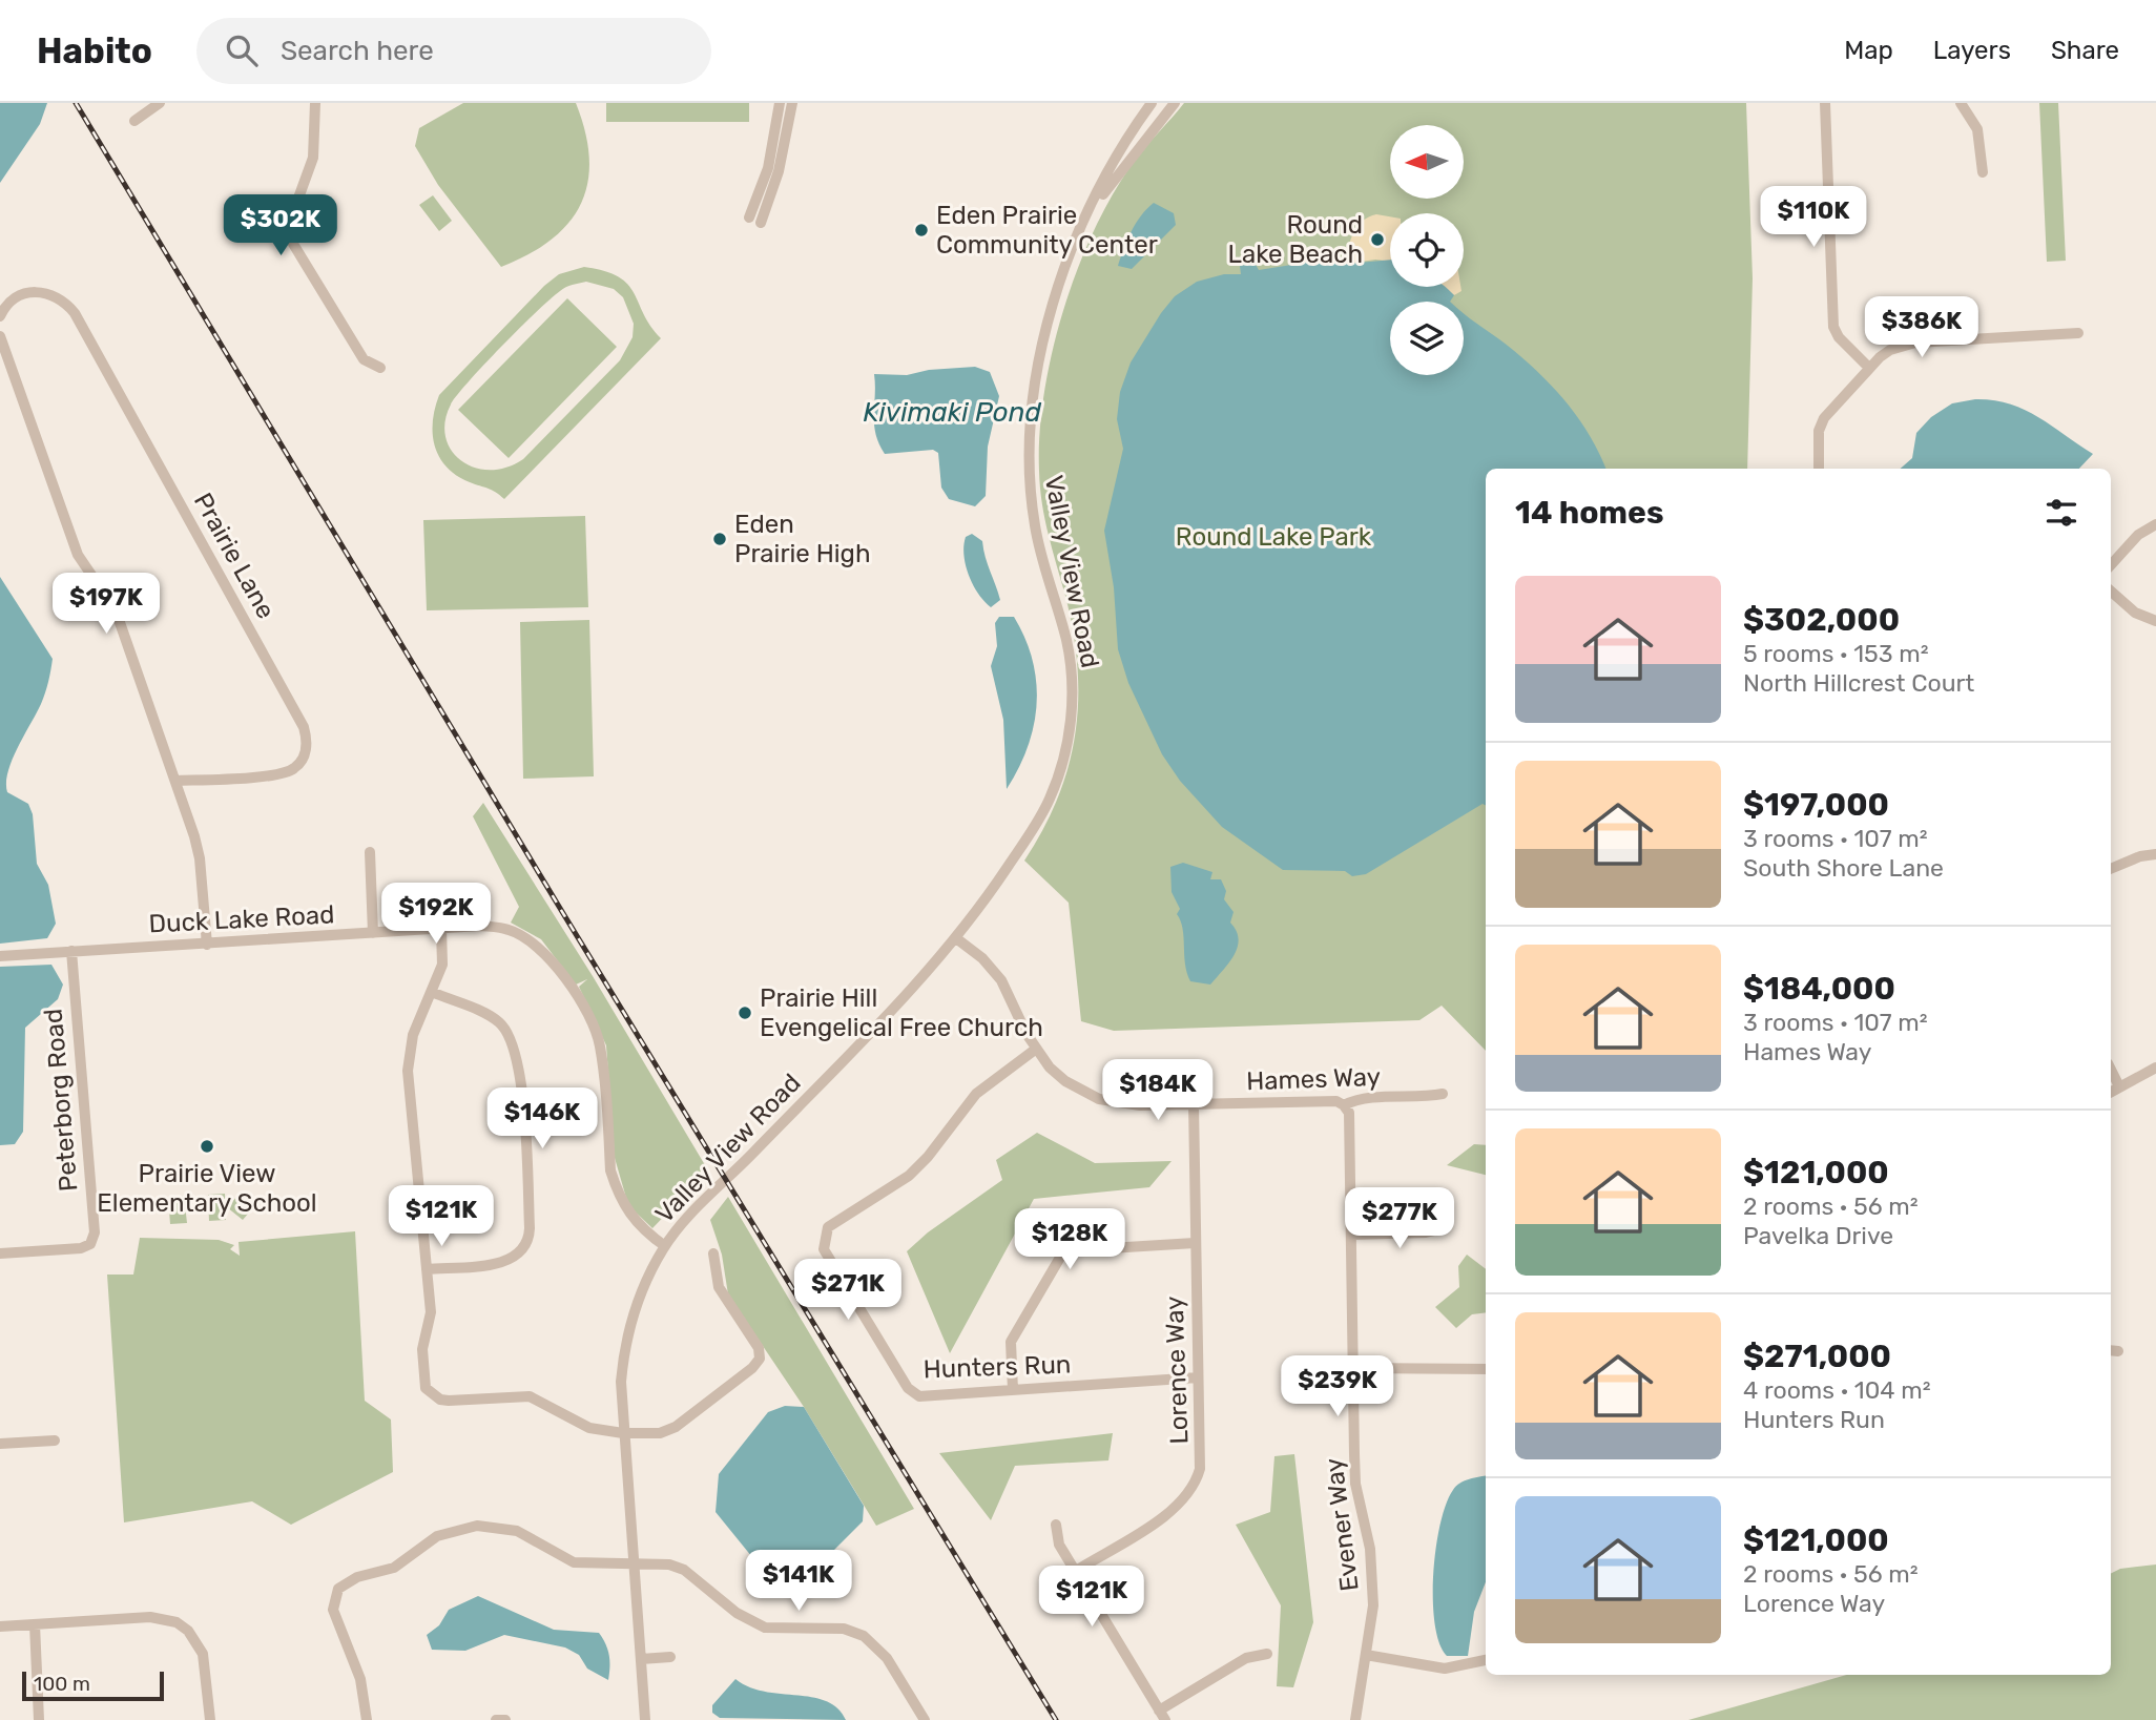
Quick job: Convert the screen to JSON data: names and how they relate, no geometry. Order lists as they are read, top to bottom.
{
  "streets": {
    "street": [
      "Prairie Lane",
      "Valley View Road",
      "Duck Lake Road",
      "Hames Way",
      "Peterborg Road",
      "Hunters Run",
      "Lorence Way",
      "Evener Way"
    ]
  },
  "crossings": [
    ["Valley View Road", "Duck Lake Road"],
    ["Valley View Road", "Hames Way"],
    ["Duck Lake Road", "Peterborg Road"],
    ["Hames Way", "Hunters Run"],
    ["Hames Way", "Lorence Way"],
    ["Hames Way", "Evener Way"],
    ["Hunters Run", "Lorence Way"]
  ],
  "water": ["Kivimaki Pond"],
  "parks": ["Round Lake Park"],
  "places": [
    "Eden Prairie Community Center",
    "Round Lake Beach",
    "Eden Prairie High",
    "Prairie Hill Evengelical Free Church",
    "Prairie View Elementary School"
  ],
  "scale_bar": "100 m",
  "north": "left",
  "page": {
    "header": "Habito",
    "search": "Search here",
    "nav": ["Map", "Layers", "Share"],
    "price": [
      "$110K",
      "$302K",
      "$386K",
      "$197K",
      "$192K",
      "$184K",
      "$146K",
      "$121K",
      "$277K",
      "$128K",
      "$271K",
      "$239K",
      "$141K",
      "$121K"
    ],
    "heading": "14 homes",
    "list": [
      {
        "name": "$302,000",
        "note": "5 rooms · 153 m² · North Hillcrest Court"
      },
      {
        "name": "$197,000",
        "note": "3 rooms · 107 m² · South Shore Lane"
      },
      {
        "name": "$184,000",
        "note": "3 rooms · 107 m² · Hames Way"
      },
      {
        "name": "$121,000",
        "note": "2 rooms · 56 m² · Pavelka Drive"
      },
      {
        "name": "$271,000",
        "note": "4 rooms · 104 m² · Hunters Run"
      },
      {
        "name": "$121,000",
        "note": "2 rooms · 56 m² · Lorence Way"
      }
    ],
    "scale": "100 m"
  }
}
